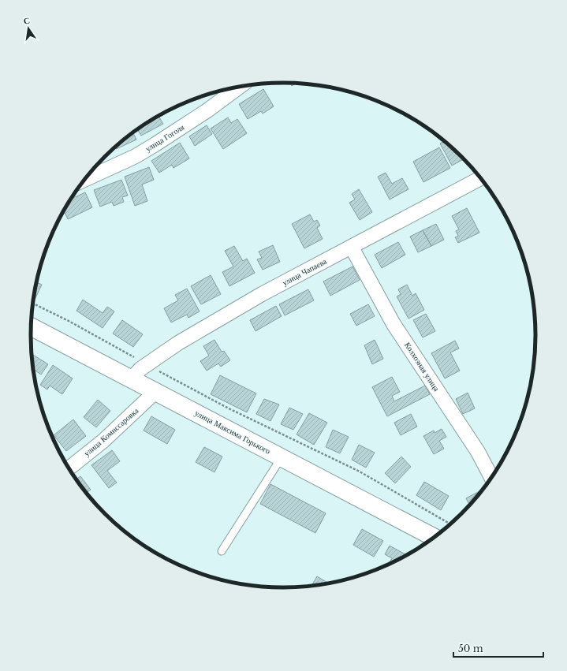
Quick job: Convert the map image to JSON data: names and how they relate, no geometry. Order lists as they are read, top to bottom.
{
  "streets": {
    "street": [
      "улица Гоголя",
      "улица Чапаева",
      "Колхозная улица",
      "улица Комиссаровка",
      "улица Максима Горького"
    ]
  },
  "crossings": [
    ["улица Чапаева", "Колхозная улица"],
    ["улица Чапаева", "улица Максима Горького"],
    ["улица Комиссаровка", "улица Максима Горького"]
  ],
  "scale_bar": "50 m",
  "north": "top"
}
